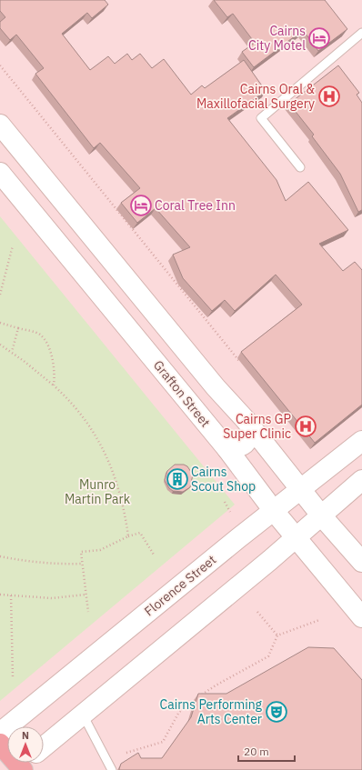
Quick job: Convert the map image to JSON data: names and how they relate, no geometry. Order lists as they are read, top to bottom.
{
  "streets": {
    "street": ["Grafton Street", "Florence Street"]
  },
  "crossings": [
    ["Grafton Street", "Florence Street"]
  ],
  "parks": ["Munro Martin Park"],
  "places": {
    "hotel": ["Cairns City Motel", "Coral Tree Inn"],
    "hospital": ["Cairns Oral & Maxillofacial Surgery", "Cairns GP Super Clinic"],
    "building": ["Cairns Scout Shop"],
    "theatre": ["Cairns Performing Arts Center"]
  },
  "scale_bar": "20 m",
  "north": "top"
}
